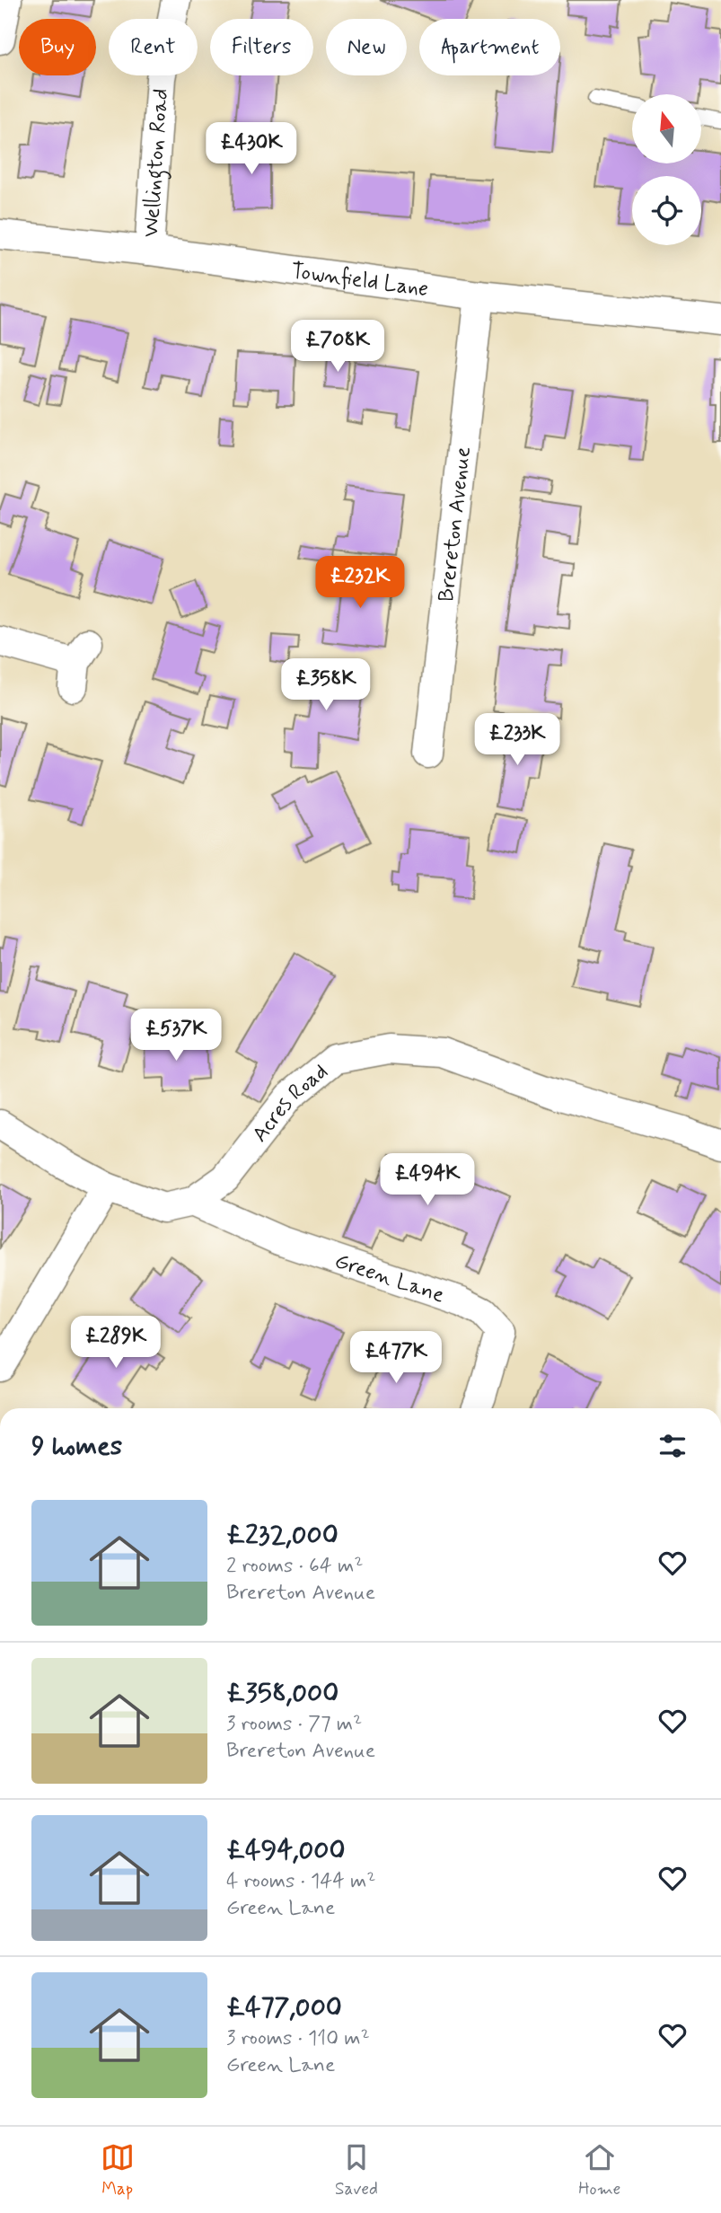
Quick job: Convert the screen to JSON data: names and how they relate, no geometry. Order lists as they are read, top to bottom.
{
  "streets": {
    "street": [
      "Wellington Road",
      "Townfield Lane",
      "Brereton Avenue",
      "Acres Road",
      "Green Lane"
    ]
  },
  "crossings": [
    ["Wellington Road", "Townfield Lane"],
    ["Townfield Lane", "Brereton Avenue"],
    ["Acres Road", "Green Lane"]
  ],
  "north": "top",
  "page": {
    "chip": [
      "Buy",
      "Rent",
      "Filters",
      "New",
      "Apartment"
    ],
    "price": [
      "£430K",
      "£708K",
      "£232K",
      "£358K",
      "£233K",
      "£537K",
      "£494K",
      "£289K",
      "£477K"
    ],
    "heading": "9 homes",
    "list": [
      {
        "name": "£232,000",
        "note": "2 rooms · 64 m² · Brereton Avenue"
      },
      {
        "name": "£358,000",
        "note": "3 rooms · 77 m² · Brereton Avenue"
      },
      {
        "name": "£494,000",
        "note": "4 rooms · 144 m² · Green Lane"
      },
      {
        "name": "£477,000",
        "note": "3 rooms · 110 m² · Green Lane"
      }
    ],
    "tabs": ["Map", "Saved", "Home"]
  }
}
